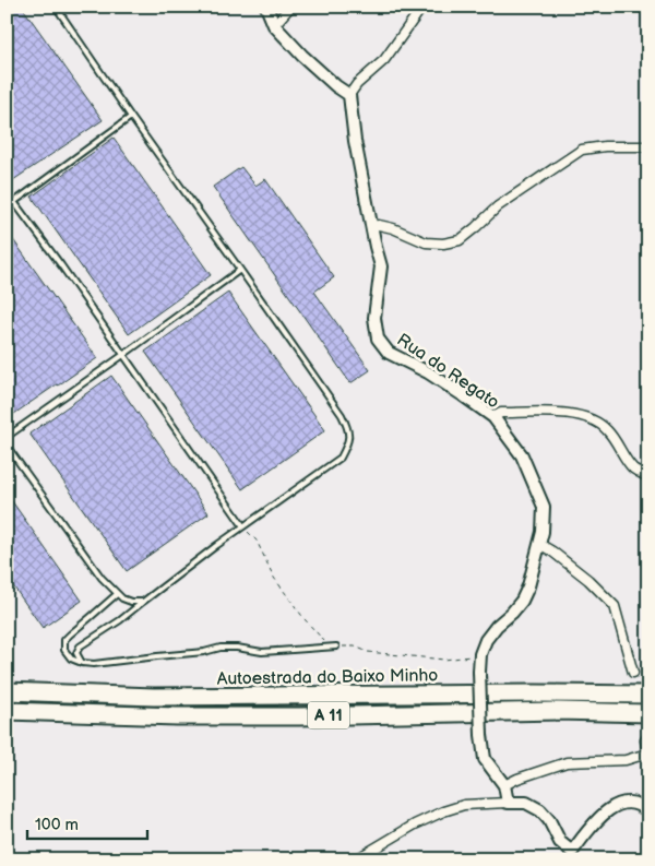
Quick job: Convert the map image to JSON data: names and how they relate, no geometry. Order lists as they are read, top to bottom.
{
  "streets": {
    "highway": ["Autoestrada do Baixo Minho", "A 11"],
    "street": ["Rua do Regato"]
  },
  "scale_bar": "100 m"
}
